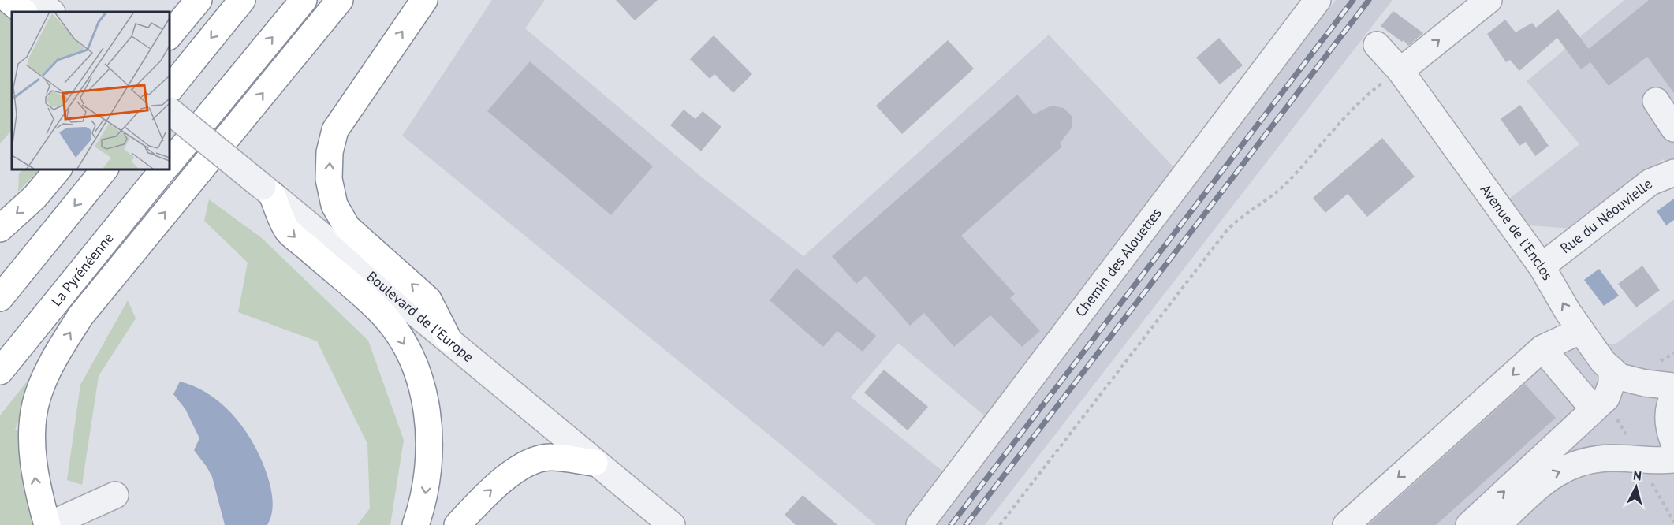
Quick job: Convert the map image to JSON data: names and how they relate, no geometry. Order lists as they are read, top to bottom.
{
  "streets": {
    "highway": ["La Pyrénéenne"],
    "street": [
      "Rue du Néouvielle",
      "Avenue de l'Enclos",
      "Chemin des Alouettes",
      "Boulevard de l'Europe"
    ]
  },
  "crossings": [
    ["Rue du Néouvielle", "Avenue de l'Enclos"]
  ],
  "north": "top"
}
